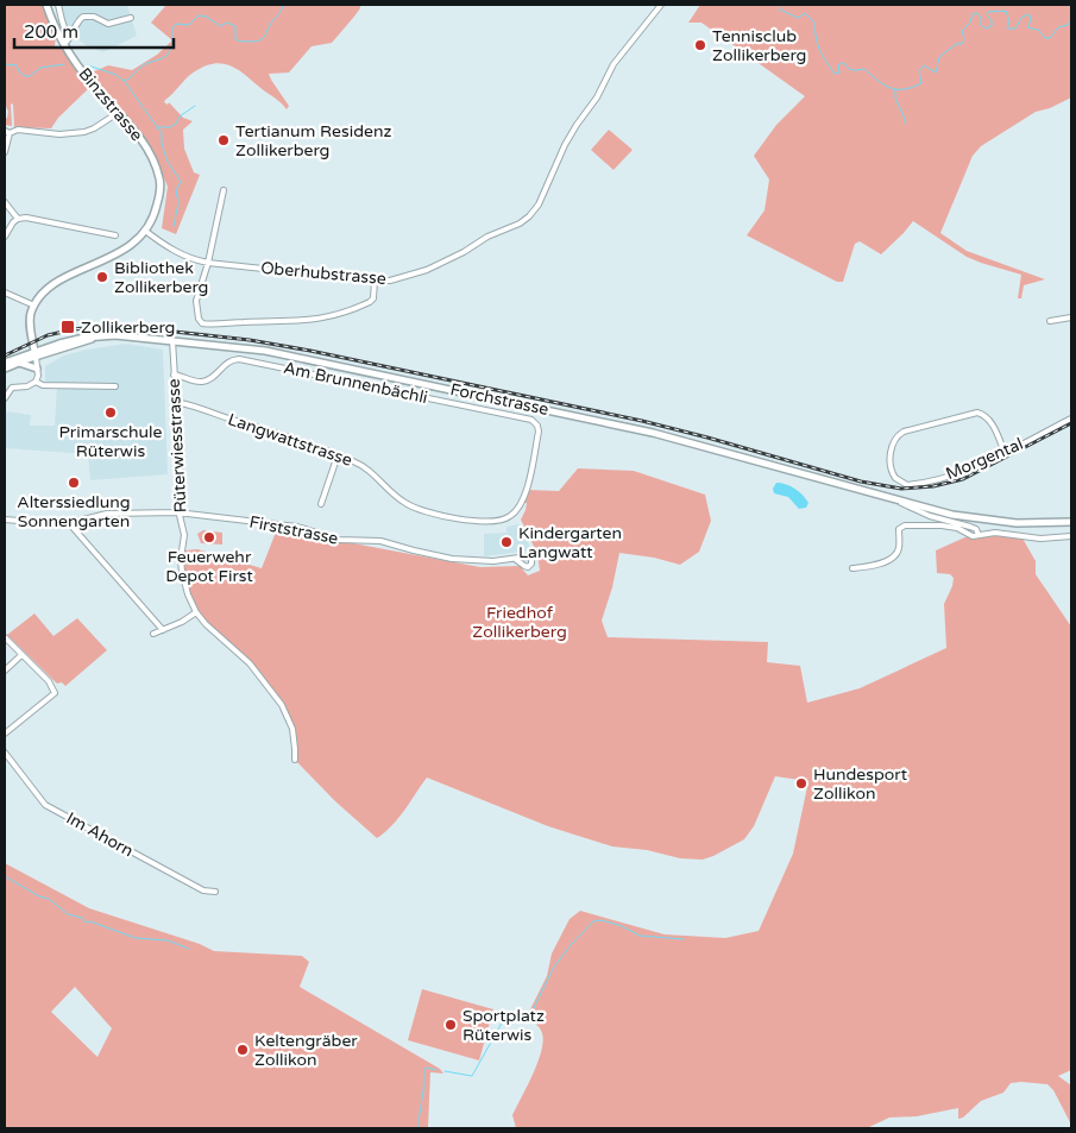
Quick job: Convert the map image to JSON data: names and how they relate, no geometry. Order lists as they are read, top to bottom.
{
  "streets": {
    "main road": ["Binzstrasse", "Forchstrasse"],
    "street": [
      "Oberhubstrasse",
      "Am Brunnenbächli",
      "Langwattstrasse",
      "Rüterwiesstrasse",
      "Morgental",
      "Firststrasse",
      "Im Ahorn"
    ]
  },
  "crossings": [
    ["Binzstrasse", "Oberhubstrasse"],
    ["Am Brunnenbächli", "Langwattstrasse"],
    ["Am Brunnenbächli", "Rüterwiesstrasse"],
    ["Forchstrasse", "Rüterwiesstrasse"],
    ["Langwattstrasse", "Rüterwiesstrasse"],
    ["Rüterwiesstrasse", "Firststrasse"]
  ],
  "parks": ["Friedhof Zollikerberg"],
  "places": {
    "other": [
      "Tennisclub Zollikerberg",
      "Tertianum Residenz Zollikerberg",
      "Bibliothek Zollikerberg",
      "Primarschule Rüterwis",
      "Alterssiedlung Sonnengarten",
      "Feuerwehr Depot First",
      "Kindergarten Langwatt",
      "Hundesport Zollikon",
      "Sportplatz Rüterwis",
      "Keltengräber Zollikon"
    ],
    "transit": ["Zollikerberg"]
  },
  "scale_bar": "200 m"
}
